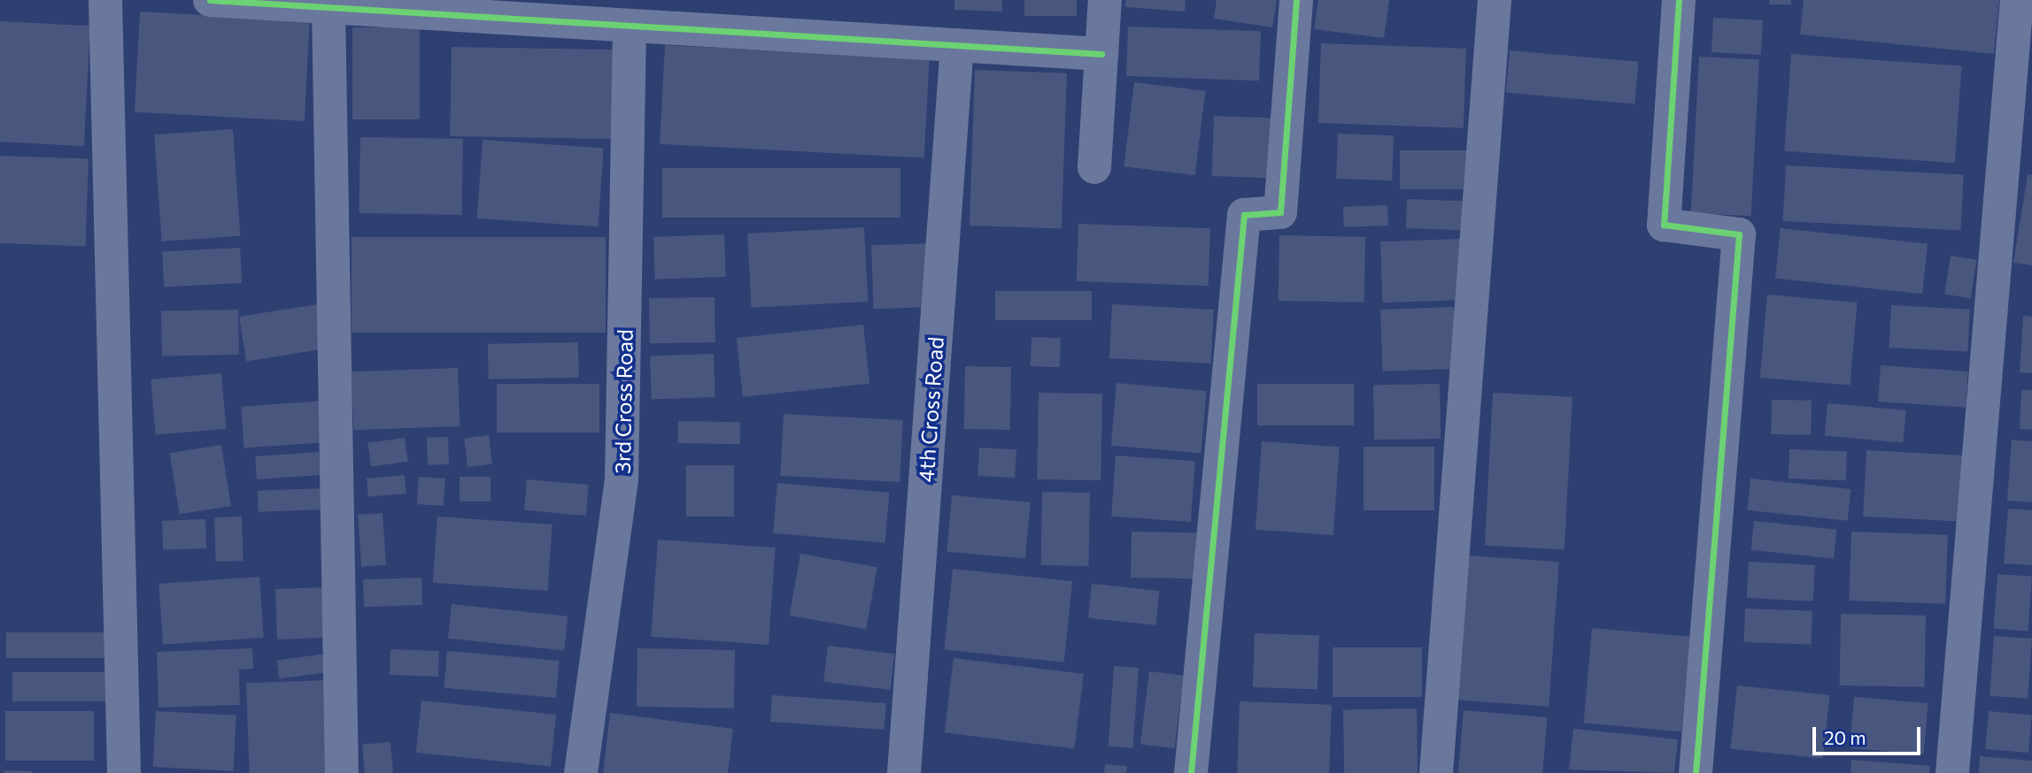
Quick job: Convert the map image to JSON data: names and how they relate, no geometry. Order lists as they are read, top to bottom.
{
  "streets": {
    "street": ["3rd Cross Road", "4th Cross Road"]
  },
  "scale_bar": "20 m"
}
